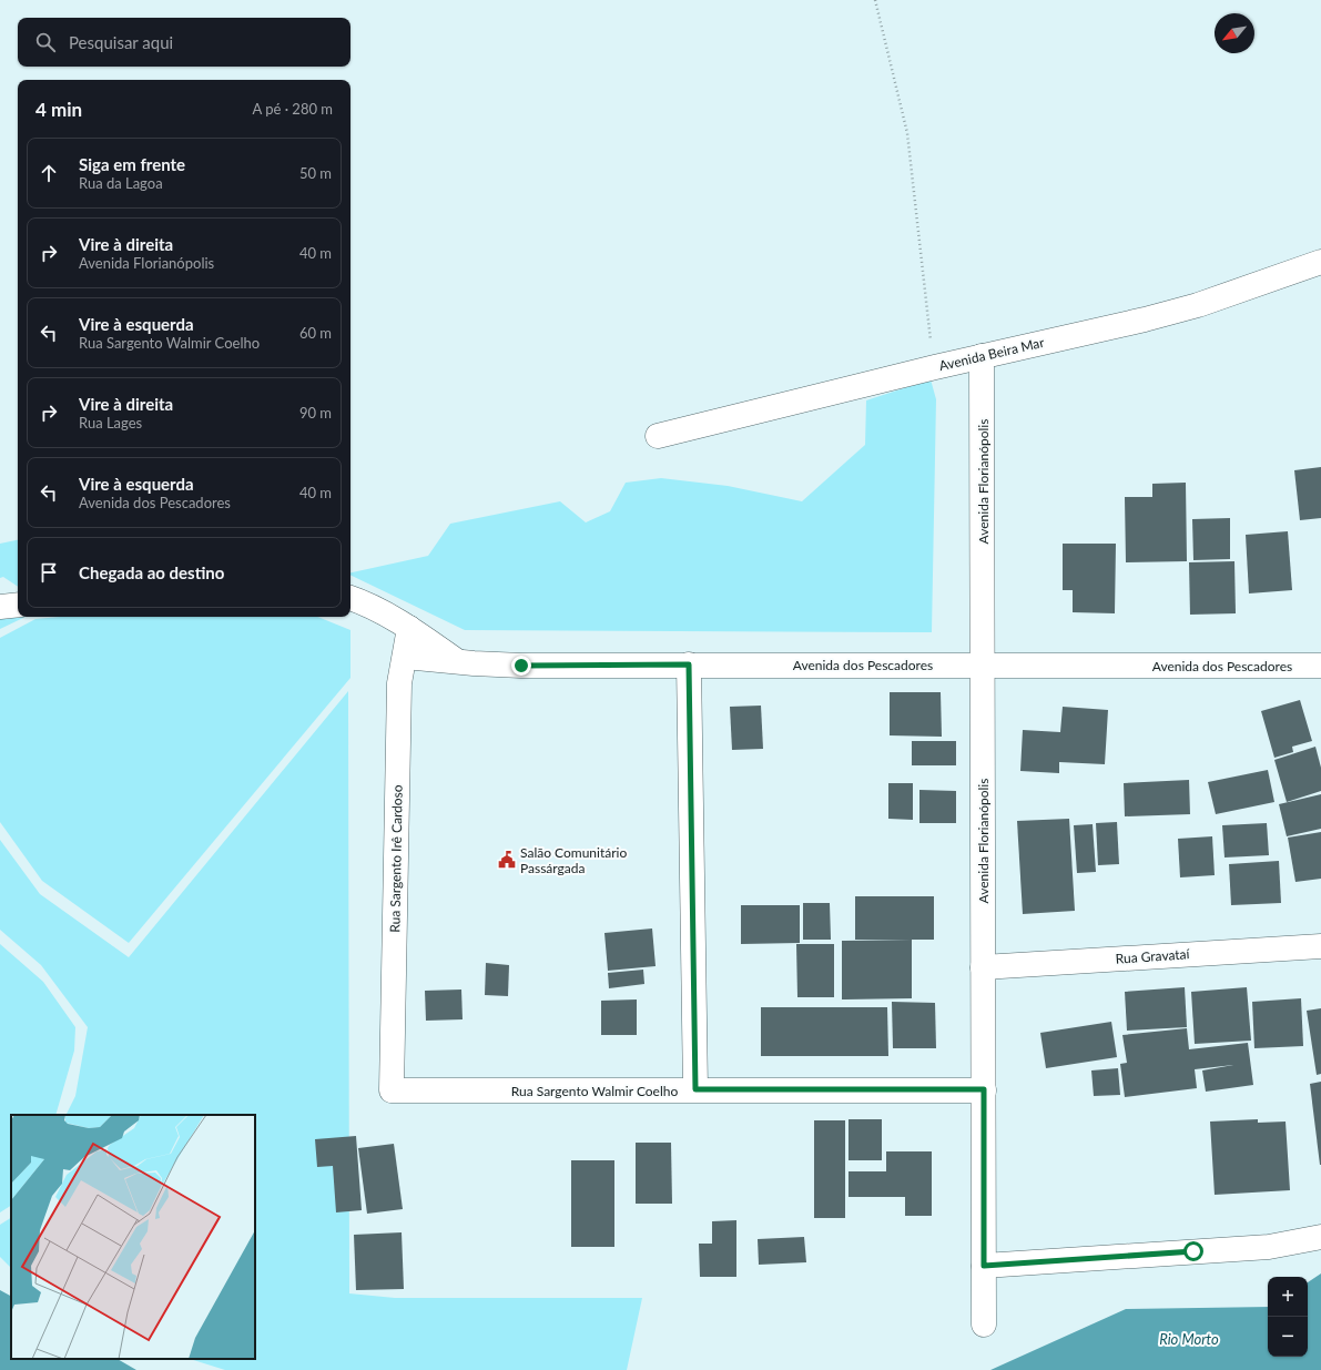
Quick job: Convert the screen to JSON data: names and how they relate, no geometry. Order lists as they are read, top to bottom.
{
  "streets": {
    "street": [
      "Avenida Beira Mar",
      "Avenida Florianópolis",
      "Avenida dos Pescadores",
      "Rua Sargento Irê Cardoso",
      "Rua Gravataí",
      "Rua Sargento Walmir Coelho"
    ]
  },
  "crossings": [
    ["Avenida Beira Mar", "Avenida Florianópolis"],
    ["Avenida Florianópolis", "Avenida dos Pescadores"],
    ["Avenida Florianópolis", "Rua Gravataí"],
    ["Avenida Florianópolis", "Rua Sargento Walmir Coelho"],
    ["Avenida dos Pescadores", "Rua Sargento Irê Cardoso"],
    ["Rua Sargento Irê Cardoso", "Rua Sargento Walmir Coelho"]
  ],
  "water": ["Rio Morto"],
  "places": {
    "public building": ["Salão Comunitário Passárgada"]
  },
  "north": "bottom left",
  "page": {
    "search": "Pesquisar aqui",
    "heading": ["4 min", "A pé · 280 m"],
    "list": [
      ["Siga em frente", "Rua da Lagoa", "50 m"],
      ["Vire à direita", "Avenida Florianópolis", "40 m"],
      ["Vire à esquerda", "Rua Sargento Walmir Coelho", "60 m"],
      ["Vire à direita", "Rua Lages", "90 m"],
      ["Vire à esquerda", "Avenida dos Pescadores", "40 m"],
      "Chegada ao destino"
    ],
    "map_buttons": ["+", "−"]
  }
}
